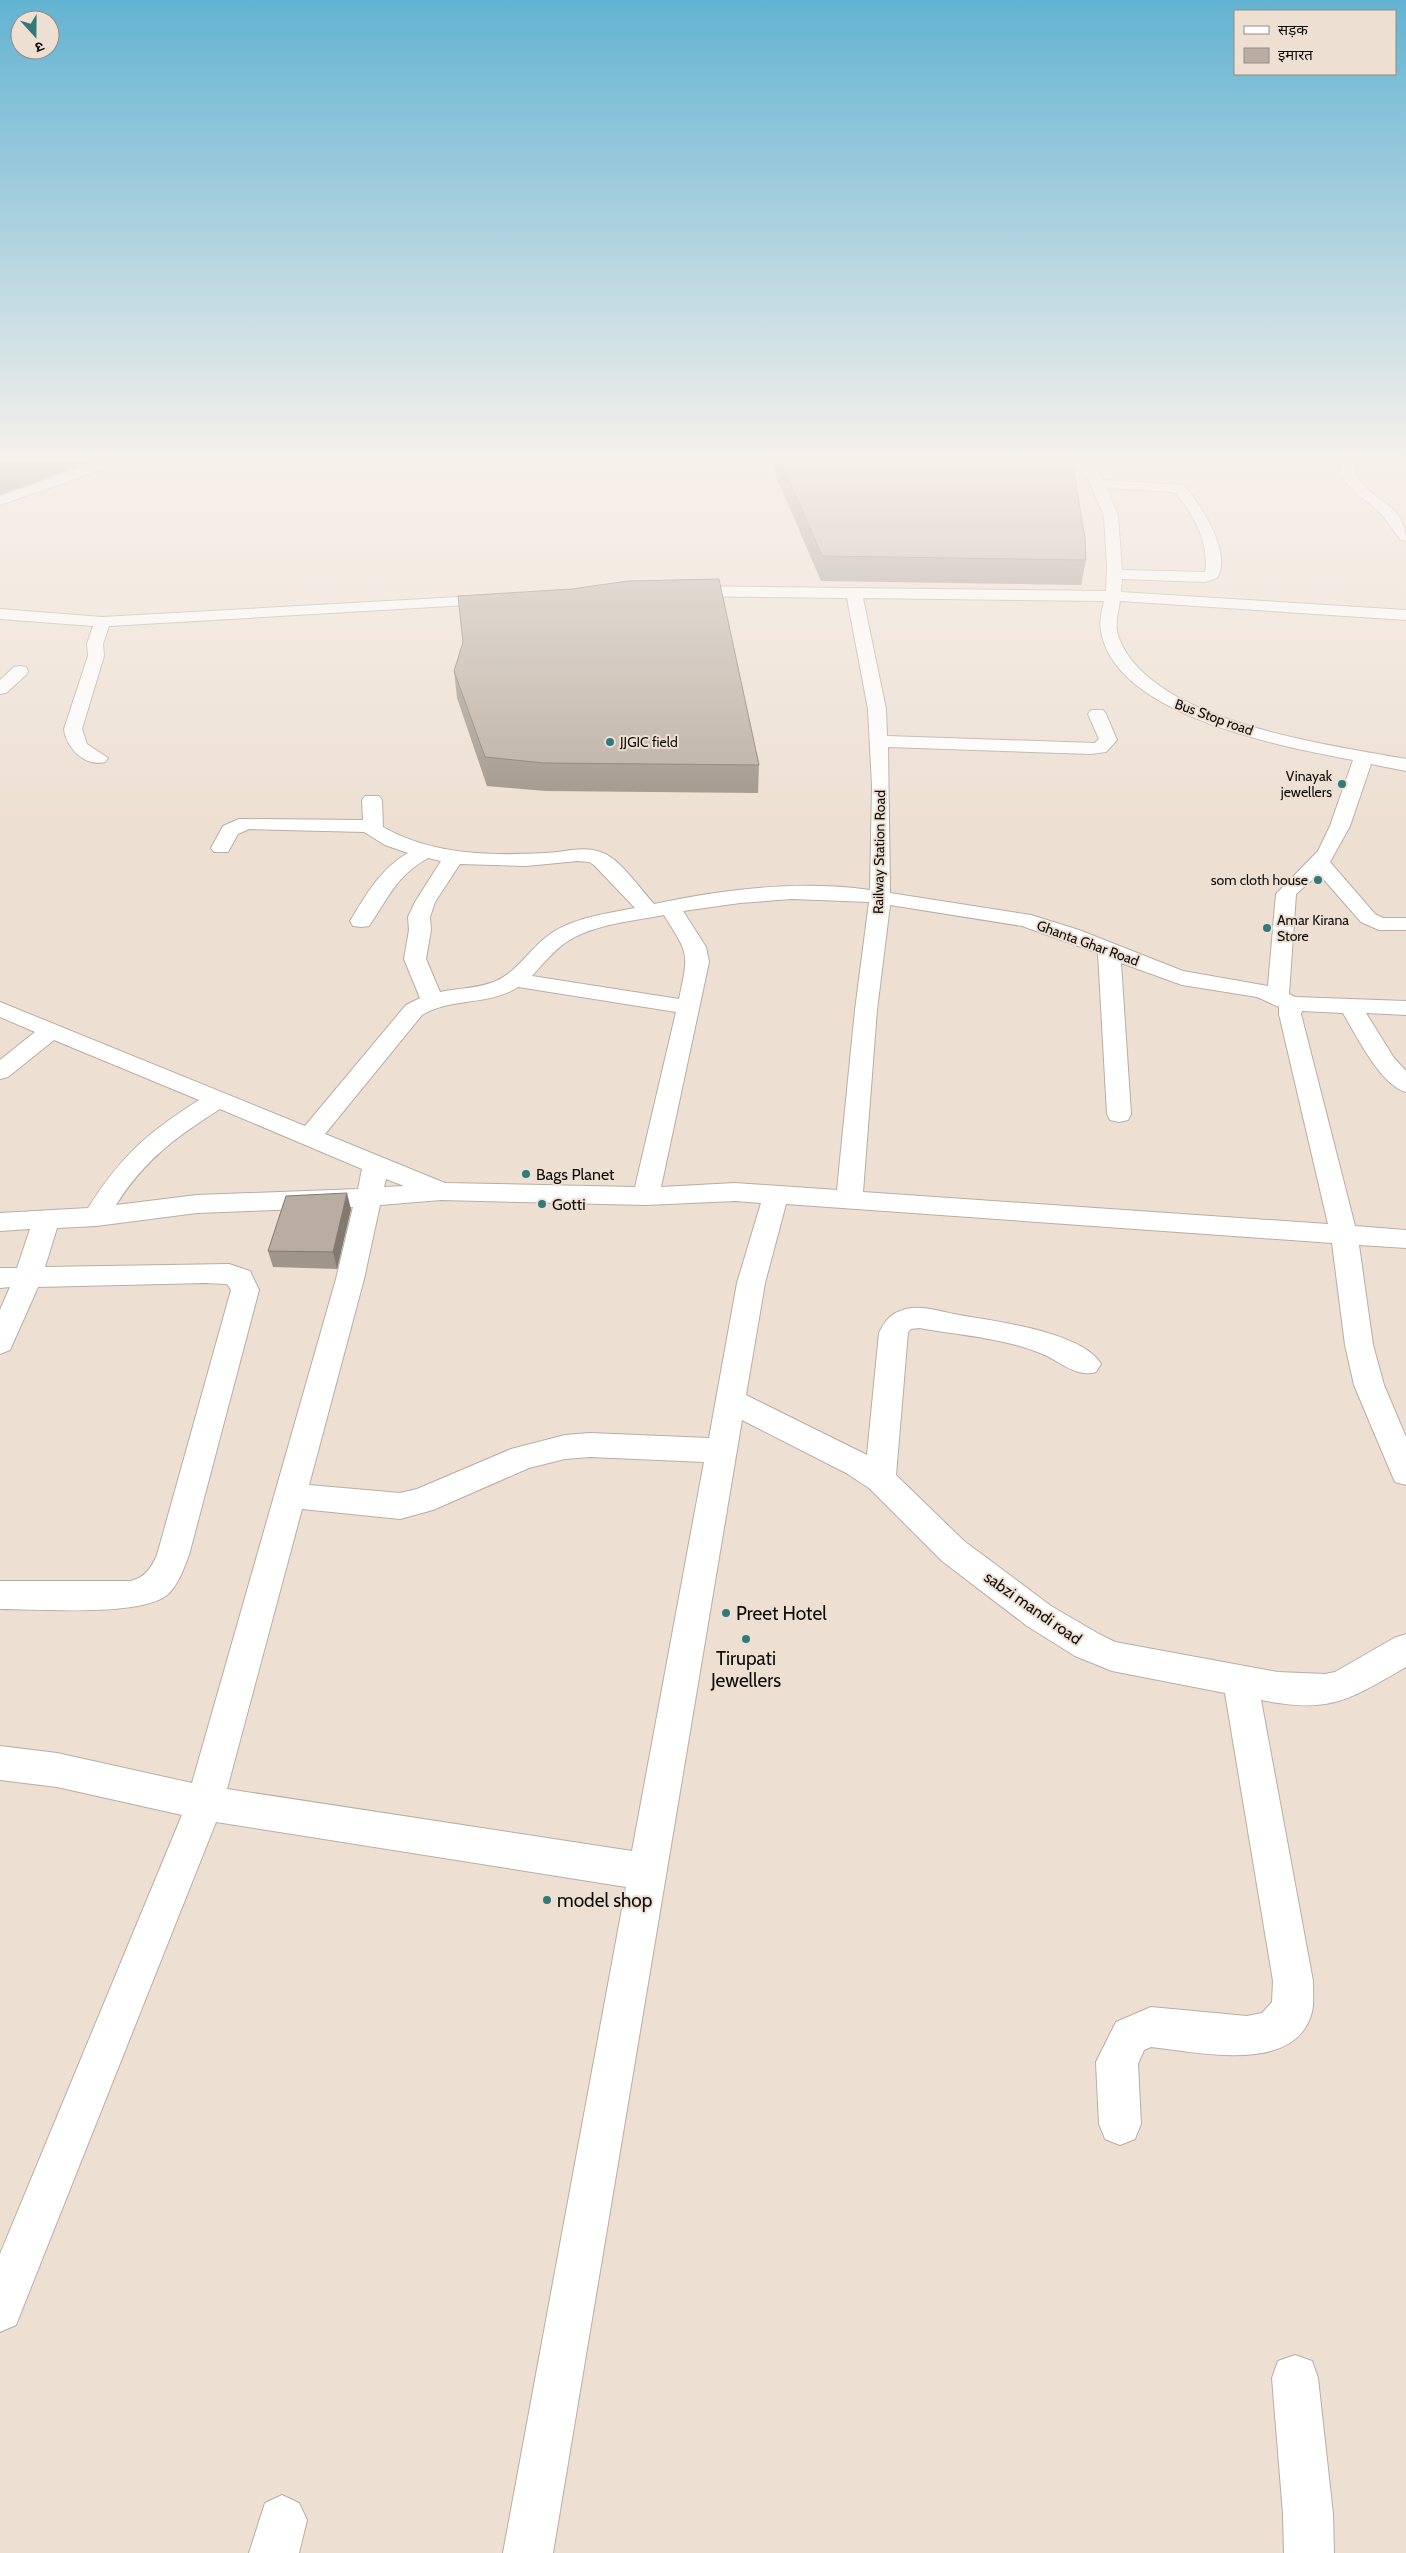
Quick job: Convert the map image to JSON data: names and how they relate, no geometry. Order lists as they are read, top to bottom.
{
  "streets": {
    "street": [
      "Bus Stop road",
      "Railway Station Road",
      "Ghanta Ghar Road",
      "sabzi mandi road"
    ]
  },
  "crossings": [
    ["Railway Station Road", "Ghanta Ghar Road"]
  ],
  "places": [
    "JJGIC field",
    "Vinayak jewellers",
    "som cloth house",
    "Amar Kirana Store",
    "Bags Planet",
    "Gotti",
    "Preet Hotel",
    "Tirupati Jewellers",
    "model shop"
  ],
  "legend": ["सड़क", "इमारत"],
  "north": "bottom"
}
